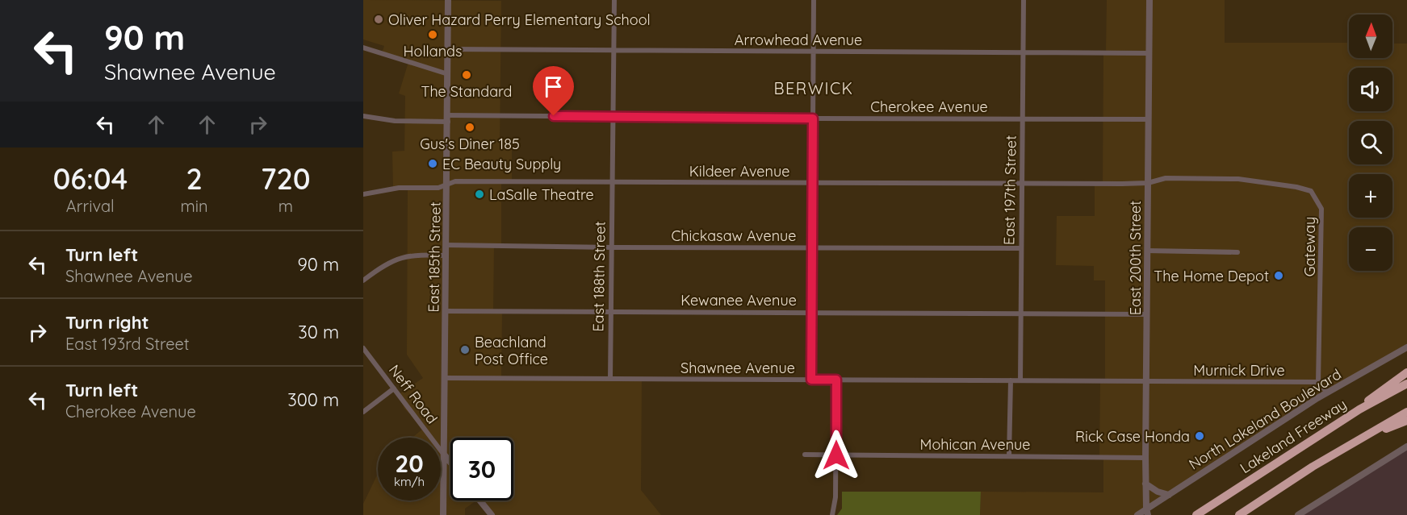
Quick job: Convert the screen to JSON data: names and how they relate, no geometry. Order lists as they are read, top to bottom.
{
  "streets": {
    "highway": ["Lakeland Freeway"],
    "street": [
      "Arrowhead Avenue",
      "Cherokee Avenue",
      "Kildeer Avenue",
      "East 197th Street",
      "Chickasaw Avenue",
      "Gateway",
      "East 185th Street",
      "East 200th Street",
      "East 188th Street",
      "Kewanee Avenue",
      "Shawnee Avenue",
      "Murnick Drive",
      "Neff Road",
      "North Lakeland Boulevard",
      "Mohican Avenue"
    ]
  },
  "crossings": [
    ["Arrowhead Avenue", "East 197th Street"],
    ["Arrowhead Avenue", "East 185th Street"],
    ["Arrowhead Avenue", "East 200th Street"],
    ["Arrowhead Avenue", "East 188th Street"],
    ["Cherokee Avenue", "East 197th Street"],
    ["Cherokee Avenue", "East 185th Street"],
    ["Cherokee Avenue", "East 200th Street"],
    ["Cherokee Avenue", "East 188th Street"],
    ["Kildeer Avenue", "East 197th Street"],
    ["Kildeer Avenue", "Gateway"],
    ["Kildeer Avenue", "East 185th Street"],
    ["Kildeer Avenue", "East 200th Street"],
    ["Kildeer Avenue", "East 188th Street"],
    ["East 197th Street", "Chickasaw Avenue"],
    ["East 197th Street", "Kewanee Avenue"],
    ["East 197th Street", "Shawnee Avenue"],
    ["Chickasaw Avenue", "East 185th Street"],
    ["Chickasaw Avenue", "East 188th Street"],
    ["Gateway", "East 200th Street"],
    ["Gateway", "Murnick Drive"],
    ["East 185th Street", "Kewanee Avenue"],
    ["East 185th Street", "Shawnee Avenue"],
    ["East 185th Street", "Neff Road"],
    ["East 200th Street", "Kewanee Avenue"],
    ["East 200th Street", "Shawnee Avenue"],
    ["East 200th Street", "Murnick Drive"],
    ["East 200th Street", "North Lakeland Boulevard"],
    ["East 200th Street", "Mohican Avenue"],
    ["East 188th Street", "Kewanee Avenue"],
    ["East 188th Street", "Shawnee Avenue"],
    ["Shawnee Avenue", "Murnick Drive"]
  ],
  "districts": ["BERWICK"],
  "places": [
    "Oliver Hazard Perry Elementary School",
    "Hollands",
    "The Standard",
    "Gus's Diner 185",
    "EC Beauty Supply",
    "LaSalle Theatre",
    "The Home Depot",
    "Beachland Post Office",
    "Rick Case Honda"
  ],
  "north": "top",
  "page": {
    "turn": ["90 m", "Shawnee Avenue"],
    "map_buttons": ["+", "−"],
    "eta": [
      "06:04",
      "Arrival",
      "2",
      "min",
      "720",
      "m"
    ],
    "list": [
      {
        "name": "Turn left",
        "note": "Shawnee Avenue",
        "value": "90 m"
      },
      {
        "name": "Turn right",
        "note": "East 193rd Street",
        "value": "30 m"
      },
      {
        "name": "Turn left",
        "note": "Cherokee Avenue",
        "value": "300 m"
      }
    ],
    "speed": "20 km/h",
    "limit": "30"
  }
}
